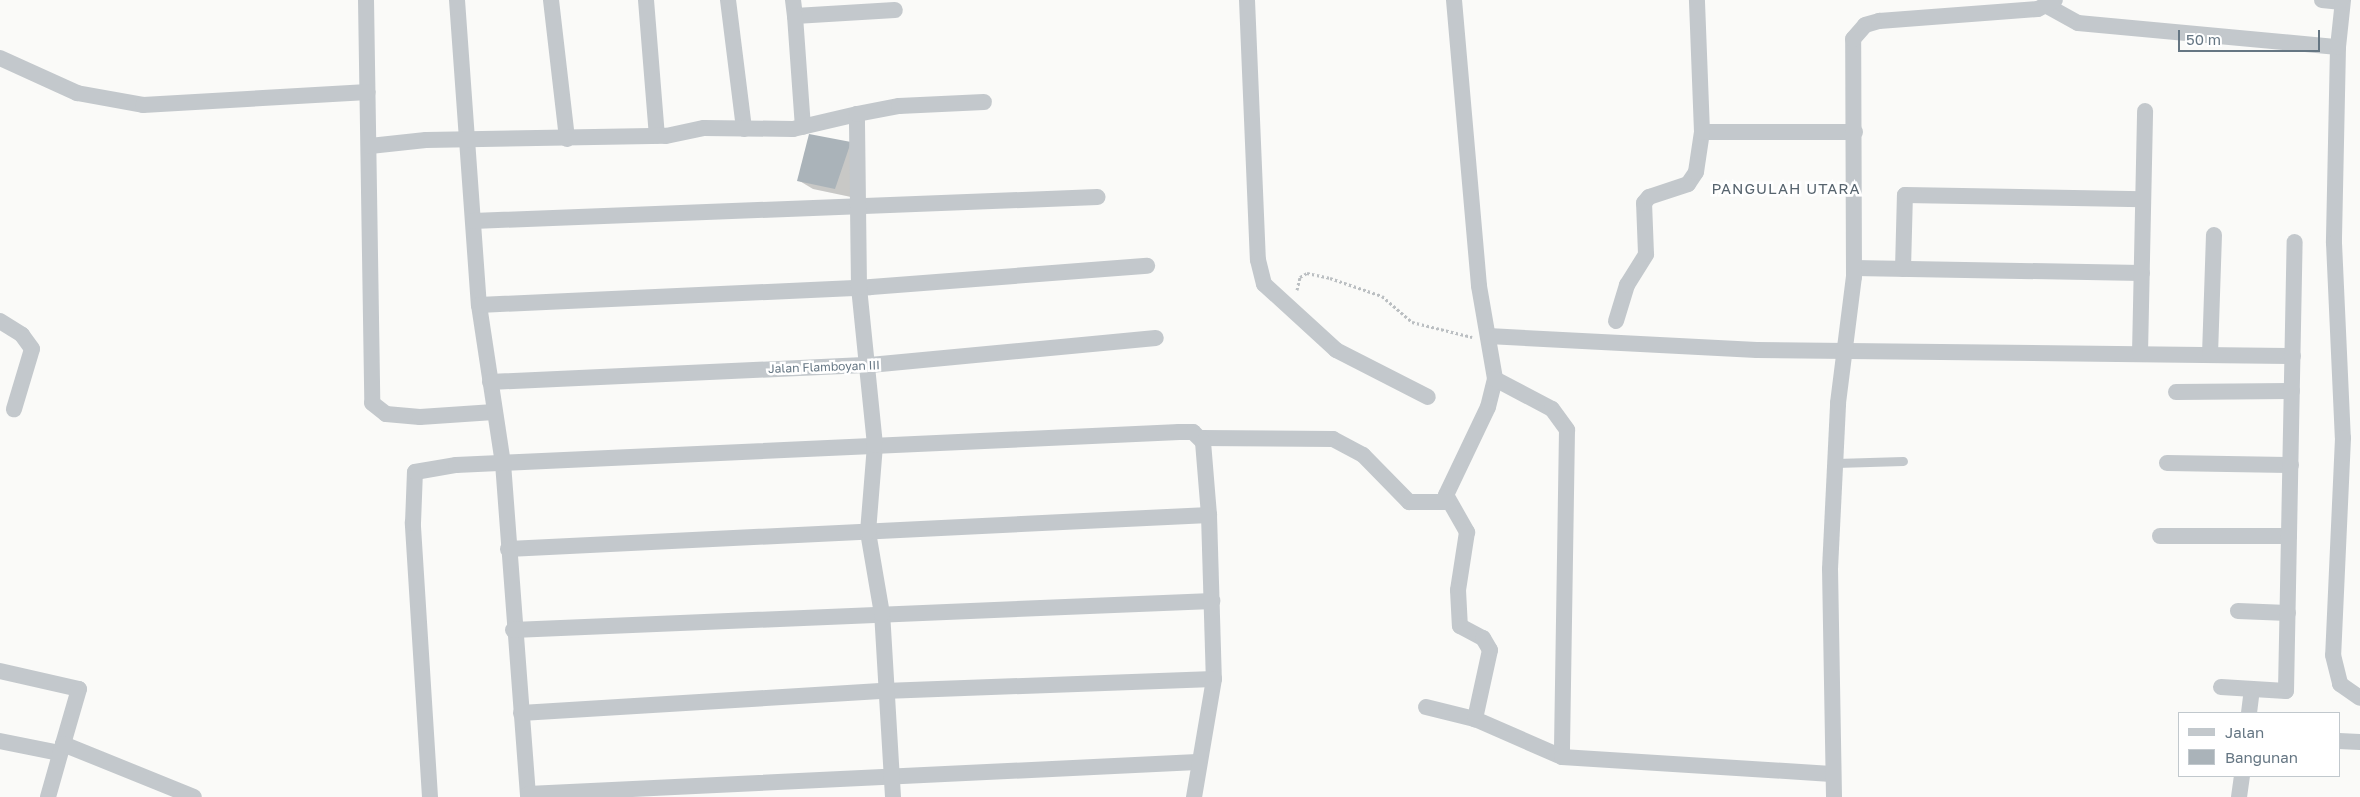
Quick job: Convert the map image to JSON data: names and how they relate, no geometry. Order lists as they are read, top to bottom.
{
  "streets": {
    "street": ["Jalan Flamboyan III"]
  },
  "districts": ["PANGULAH UTARA"],
  "legend": ["Jalan", "Bangunan"],
  "scale_bar": "50 m"
}
